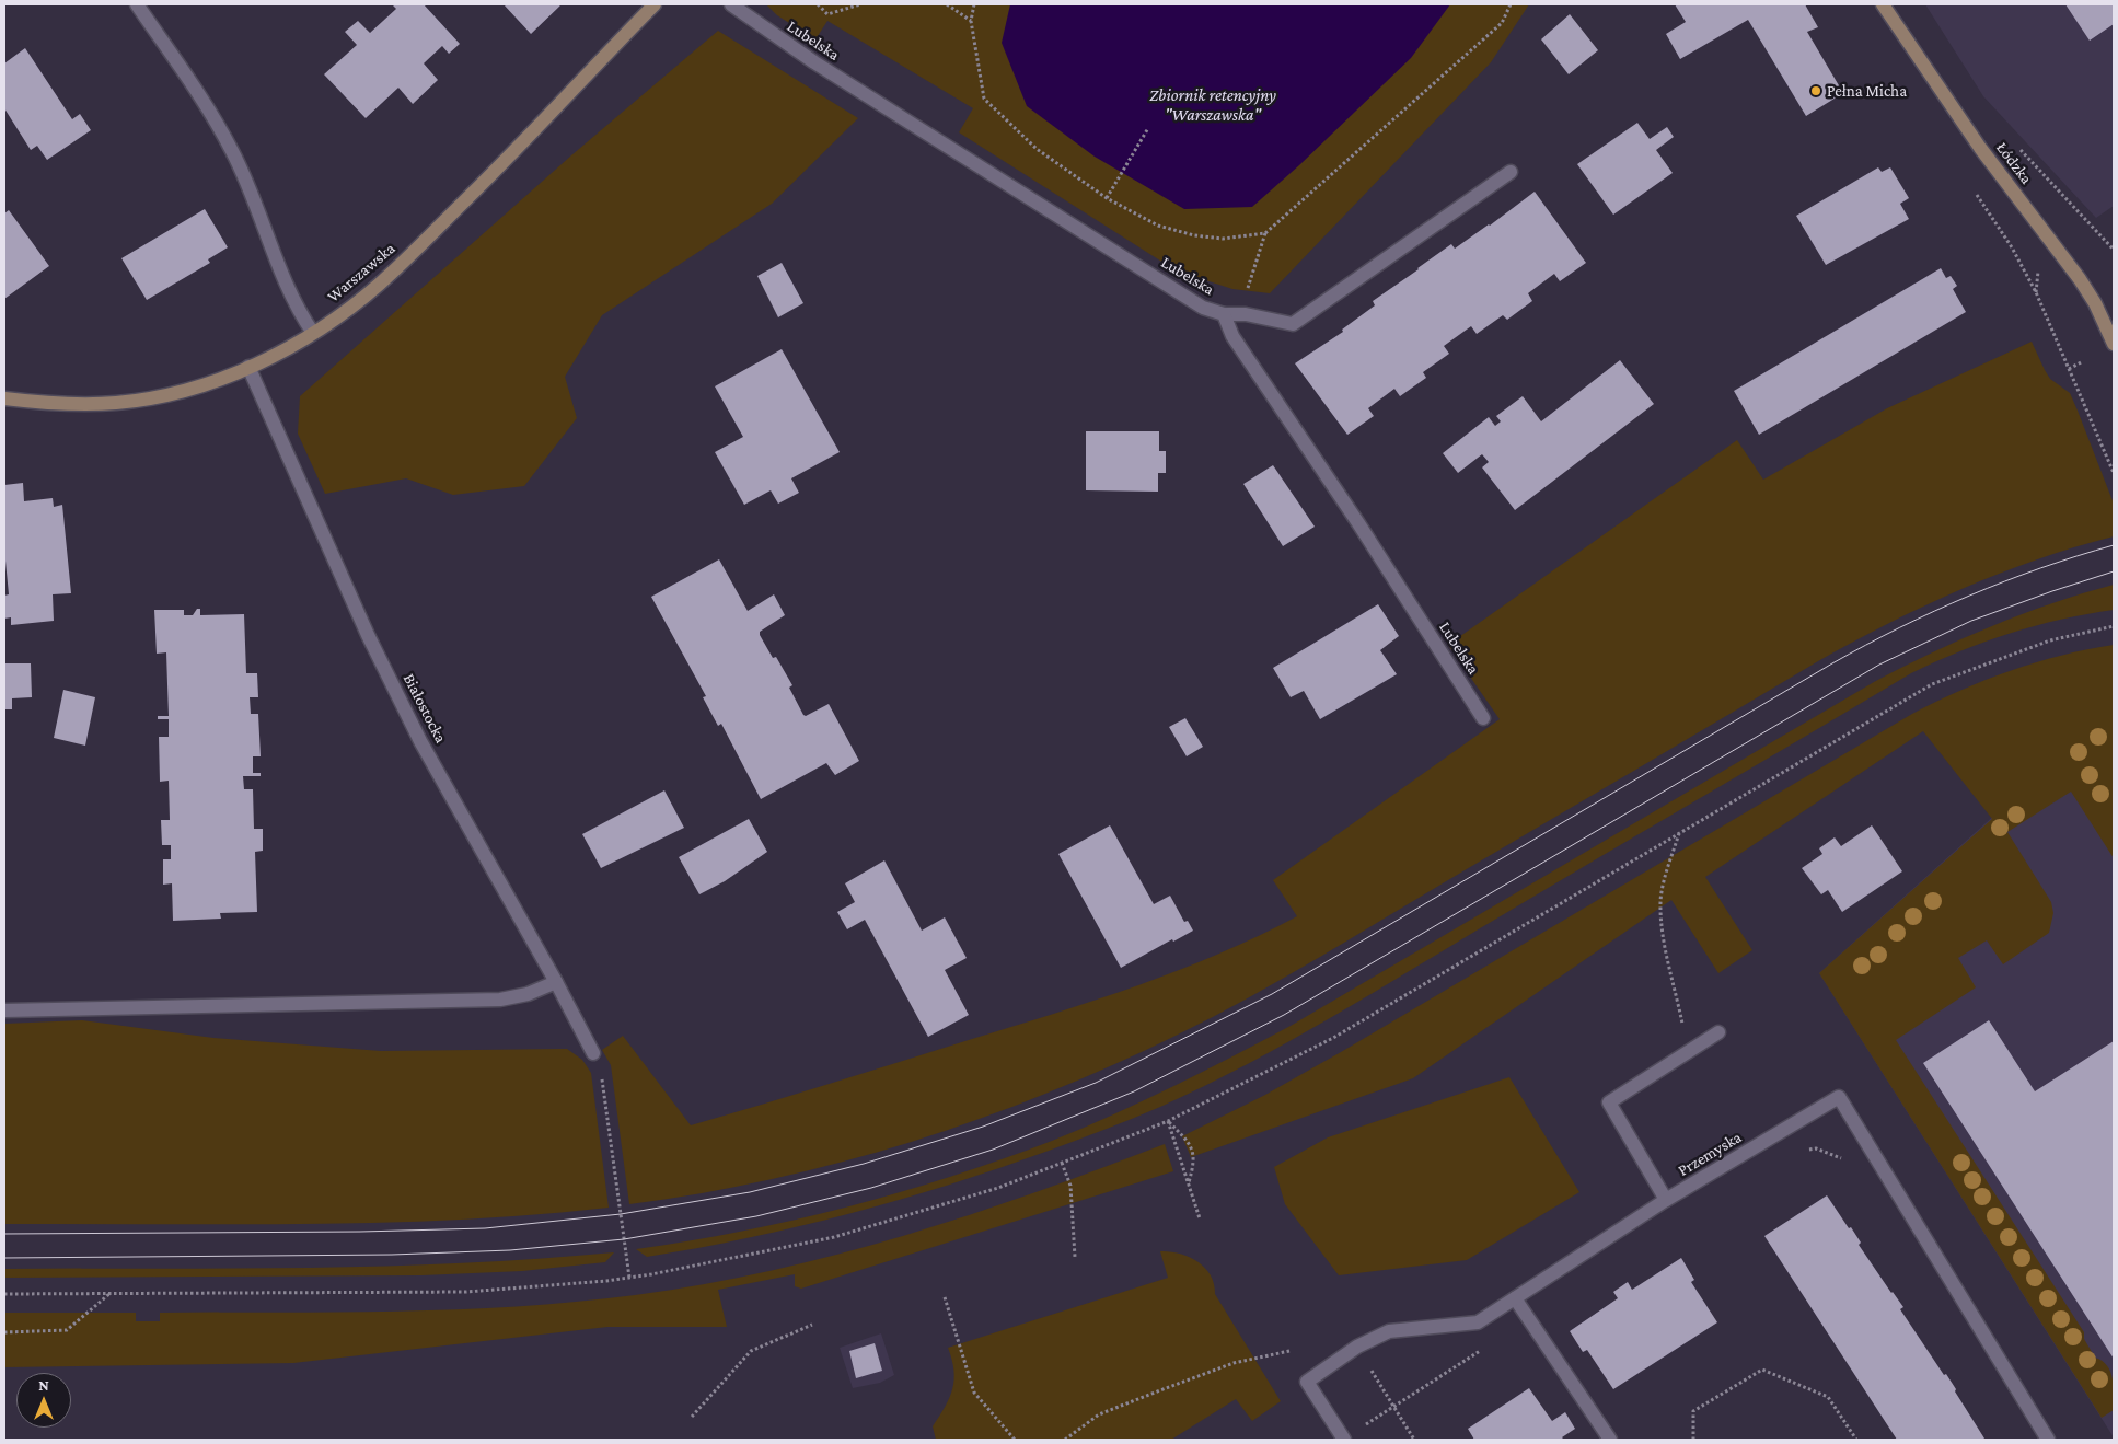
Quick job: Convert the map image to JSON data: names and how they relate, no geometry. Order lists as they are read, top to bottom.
{
  "streets": {
    "street": [
      "Lubelska",
      "Łódzka",
      "Warszawska",
      "Białostocka",
      "Przemyska"
    ]
  },
  "crossings": [
    ["Warszawska", "Białostocka"]
  ],
  "water": ["Zbiornik retencyjny \"Warszawska\""],
  "places": ["Pełna Micha"],
  "north": "top"
}
